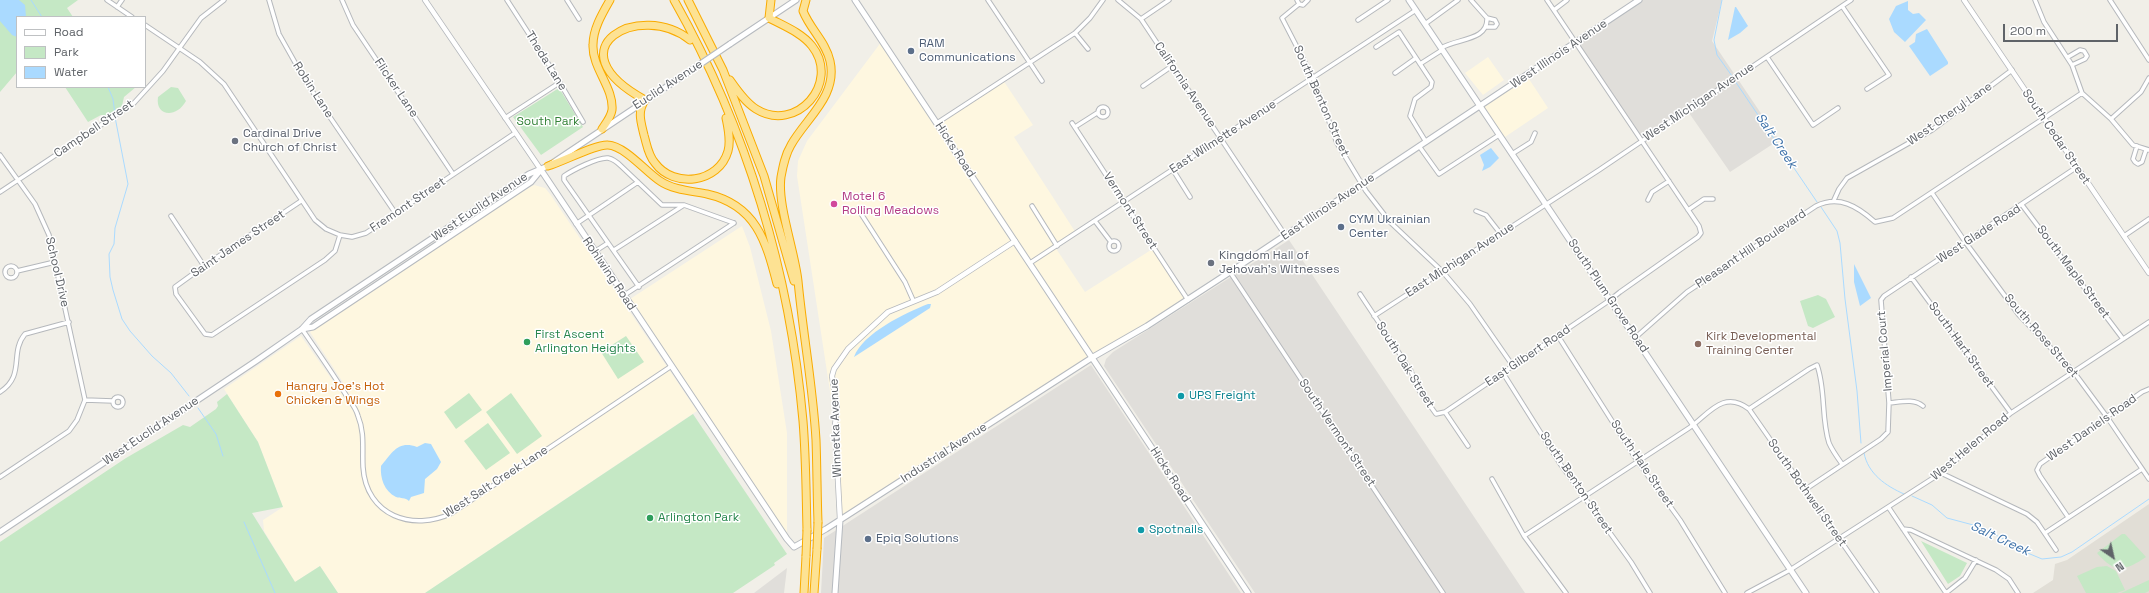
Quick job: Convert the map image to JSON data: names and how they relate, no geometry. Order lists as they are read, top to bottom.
{
  "streets": {
    "main road": [
      "West Illinois Avenue",
      "Euclid Avenue",
      "Hicks Road",
      "West Euclid Avenue",
      "East Illinois Avenue",
      "Rohlwing Road",
      "South Plum Grove Road",
      "Industrial Avenue"
    ],
    "street": [
      "Theda Lane",
      "California Avenue",
      "Flicker Lane",
      "Robin Lane",
      "South Benton Street",
      "West Michigan Avenue",
      "West Cheryl Lane",
      "Campbell Street",
      "East Wilmette Avenue",
      "South Cedar Street",
      "Fremont Street",
      "Vermont Street",
      "West Glade Road",
      "Saint James Street",
      "Pleasant Hill Boulevard",
      "East Michigan Avenue",
      "School Drive",
      "South Maple Street",
      "South Rose Street",
      "South Hart Street",
      "Imperial Court",
      "East Gilbert Road",
      "South Oak Street",
      "Winnetka Avenue",
      "West Daniels Road",
      "South Vermont Street",
      "West Helen Road",
      "South Hale Street",
      "West Salt Creek Lane",
      "South Bothwell Street"
    ]
  },
  "crossings": [
    ["West Illinois Avenue", "East Illinois Avenue"],
    ["West Illinois Avenue", "South Plum Grove Road"],
    ["Euclid Avenue", "West Euclid Avenue"],
    ["Euclid Avenue", "Rohlwing Road"],
    ["California Avenue", "East Wilmette Avenue"],
    ["California Avenue", "East Illinois Avenue"],
    ["Flicker Lane", "Fremont Street"],
    ["Robin Lane", "Fremont Street"],
    ["South Benton Street", "East Wilmette Avenue"],
    ["South Benton Street", "East Illinois Avenue"],
    ["South Benton Street", "East Michigan Avenue"],
    ["South Benton Street", "East Gilbert Road"],
    ["West Michigan Avenue", "East Michigan Avenue"],
    ["West Michigan Avenue", "South Plum Grove Road"],
    ["West Cheryl Lane", "South Cedar Street"],
    ["West Cheryl Lane", "Pleasant Hill Boulevard"],
    ["Campbell Street", "School Drive"],
    ["East Wilmette Avenue", "Hicks Road"],
    ["East Wilmette Avenue", "Vermont Street"],
    ["East Wilmette Avenue", "South Plum Grove Road"],
    ["South Cedar Street", "West Glade Road"],
    ["Hicks Road", "East Illinois Avenue"],
    ["Hicks Road", "Winnetka Avenue"],
    ["Hicks Road", "Industrial Avenue"],
    ["Fremont Street", "Saint James Street"],
    ["Fremont Street", "Rohlwing Road"],
    ["West Euclid Avenue", "Rohlwing Road"],
    ["West Euclid Avenue", "West Salt Creek Lane"],
    ["East Illinois Avenue", "Vermont Street"],
    ["East Illinois Avenue", "South Plum Grove Road"],
    ["East Illinois Avenue", "South Vermont Street"],
    ["East Illinois Avenue", "Industrial Avenue"],
    ["West Glade Road", "South Maple Street"],
    ["West Glade Road", "South Rose Street"],
    ["West Glade Road", "South Hart Street"],
    ["West Glade Road", "Imperial Court"],
    ["Pleasant Hill Boulevard", "South Plum Grove Road"],
    ["East Michigan Avenue", "South Plum Grove Road"],
    ["East Michigan Avenue", "South Oak Street"],
    ["South Maple Street", "West Helen Road"],
    ["Rohlwing Road", "Industrial Avenue"],
    ["Rohlwing Road", "West Salt Creek Lane"],
    ["South Plum Grove Road", "East Gilbert Road"],
    ["South Plum Grove Road", "West Helen Road"],
    ["South Rose Street", "West Daniels Road"],
    ["South Rose Street", "West Helen Road"],
    ["South Hart Street", "West Helen Road"],
    ["Imperial Court", "South Bothwell Street"],
    ["East Gilbert Road", "South Oak Street"],
    ["East Gilbert Road", "South Hale Street"],
    ["Winnetka Avenue", "Industrial Avenue"],
    ["West Helen Road", "South Bothwell Street"]
  ],
  "water": ["Salt Creek"],
  "parks": ["South Park"],
  "places": [
    "RAM Communications",
    "Cardinal Drive Church of Christ",
    "Motel 6 Rolling Meadows",
    "CYM Ukrainian Center",
    "Kingdom Hall of Jehovah's Witnesses",
    "First Ascent Arlington Heights",
    "Kirk Developmental Training Center",
    "Hangry Joe's Hot Chicken & Wings",
    "UPS Freight",
    "Arlington Park",
    "Spotnails",
    "Epiq Solutions"
  ],
  "legend": ["Road", "Park", "Water"],
  "scale_bar": "200 m",
  "north": "bottom right"
}
